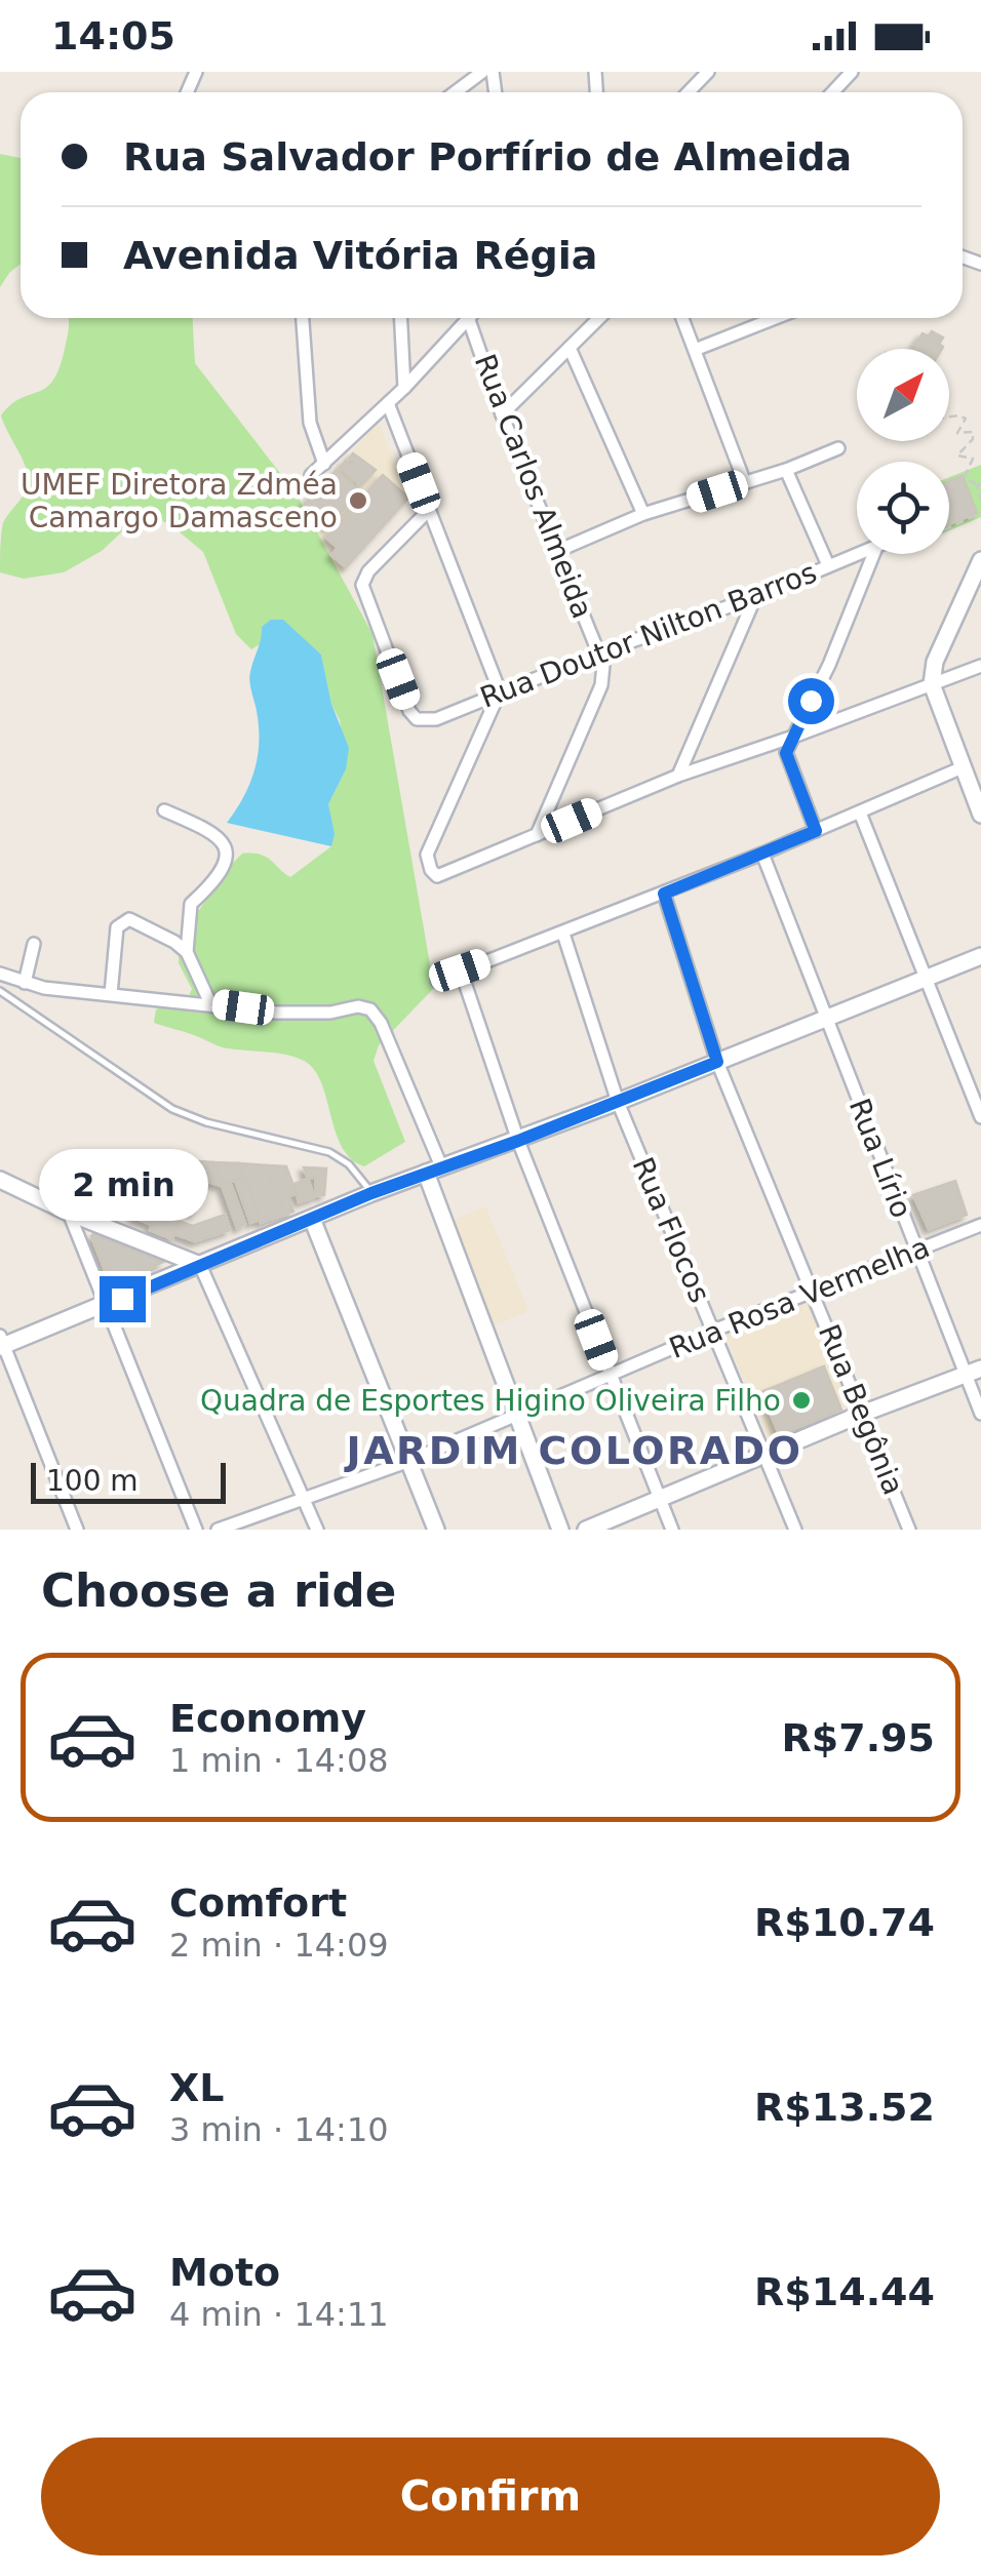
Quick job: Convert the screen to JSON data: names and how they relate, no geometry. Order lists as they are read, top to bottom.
{
  "streets": {
    "street": [
      "Rua Carlos Almeida",
      "Rua Doutor Nilton Barros",
      "Rua Lírio",
      "Rua Flocos",
      "Rua Rosa Vermelha",
      "Rua Begônia"
    ]
  },
  "crossings": [
    ["Rua Carlos Almeida", "Rua Doutor Nilton Barros"],
    ["Rua Lírio", "Rua Rosa Vermelha"],
    ["Rua Flocos", "Rua Rosa Vermelha"],
    ["Rua Rosa Vermelha", "Rua Begônia"]
  ],
  "districts": ["JARDIM COLORADO"],
  "places": ["UMEF Diretora Zdméa Camargo Damasceno", "Quadra de Esportes Higino Oliveira Filho"],
  "scale_bar": "100 m",
  "north": "top right",
  "page": {
    "status": "14:05",
    "banner": ["Rua Salvador Porfírio de Almeida", "Avenida Vitória Régia"],
    "bubble": "2 min",
    "scale": "100 m",
    "heading": "Choose a ride",
    "list": [
      {
        "name": "Economy",
        "note": "1 min · 14:08",
        "value": "R$7.95"
      },
      {
        "name": "Comfort",
        "note": "2 min · 14:09",
        "value": "R$10.74"
      },
      {
        "name": "XL",
        "note": "3 min · 14:10",
        "value": "R$13.52"
      },
      {
        "name": "Moto",
        "note": "4 min · 14:11",
        "value": "R$14.44"
      }
    ],
    "buttons": "Confirm"
  }
}
